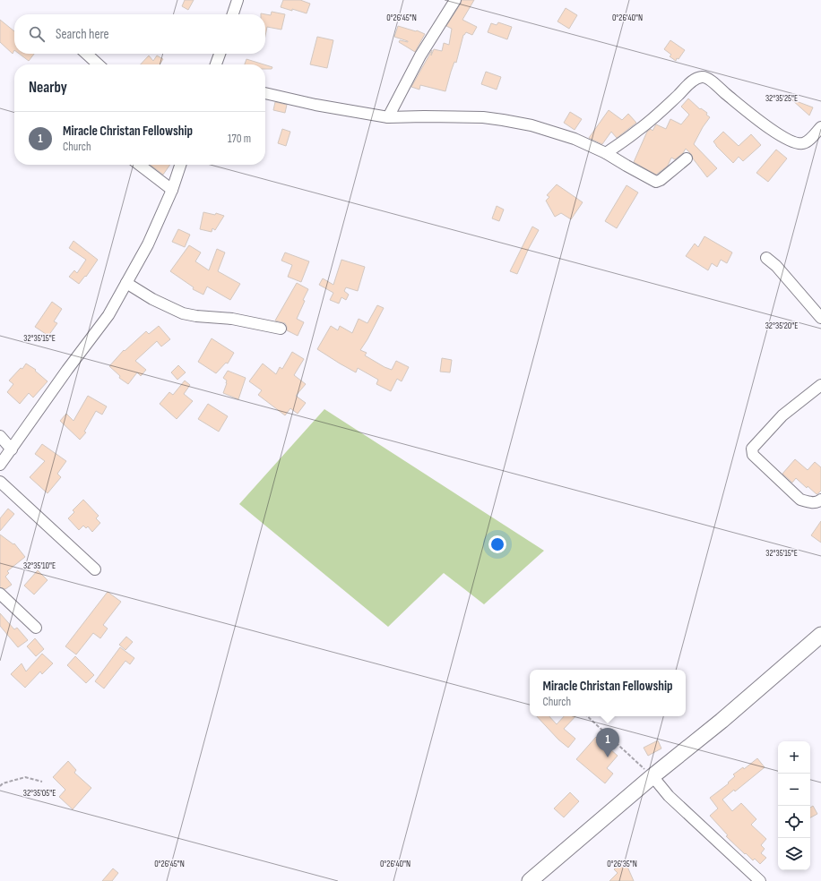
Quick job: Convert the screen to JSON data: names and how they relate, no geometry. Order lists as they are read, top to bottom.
{
  "page": {
    "search": "Search here",
    "heading": "Nearby",
    "list": [
      {
        "mark": "1",
        "name": "Miracle Christan Fellowship",
        "note": "Church",
        "value": "170 m"
      }
    ],
    "popup": ["Miracle Christan Fellowship", "Church"],
    "pins": "1",
    "map_buttons": ["+", "−"]
  },
  "coordinates": [
    "0°26'45\"N",
    "0°26'40\"N",
    "32°35'25\"E",
    "32°35'20\"E",
    "32°35'15\"E",
    "32°35'10\"E",
    "32°35'05\"E",
    "0°26'35\"N"
  ]
}
